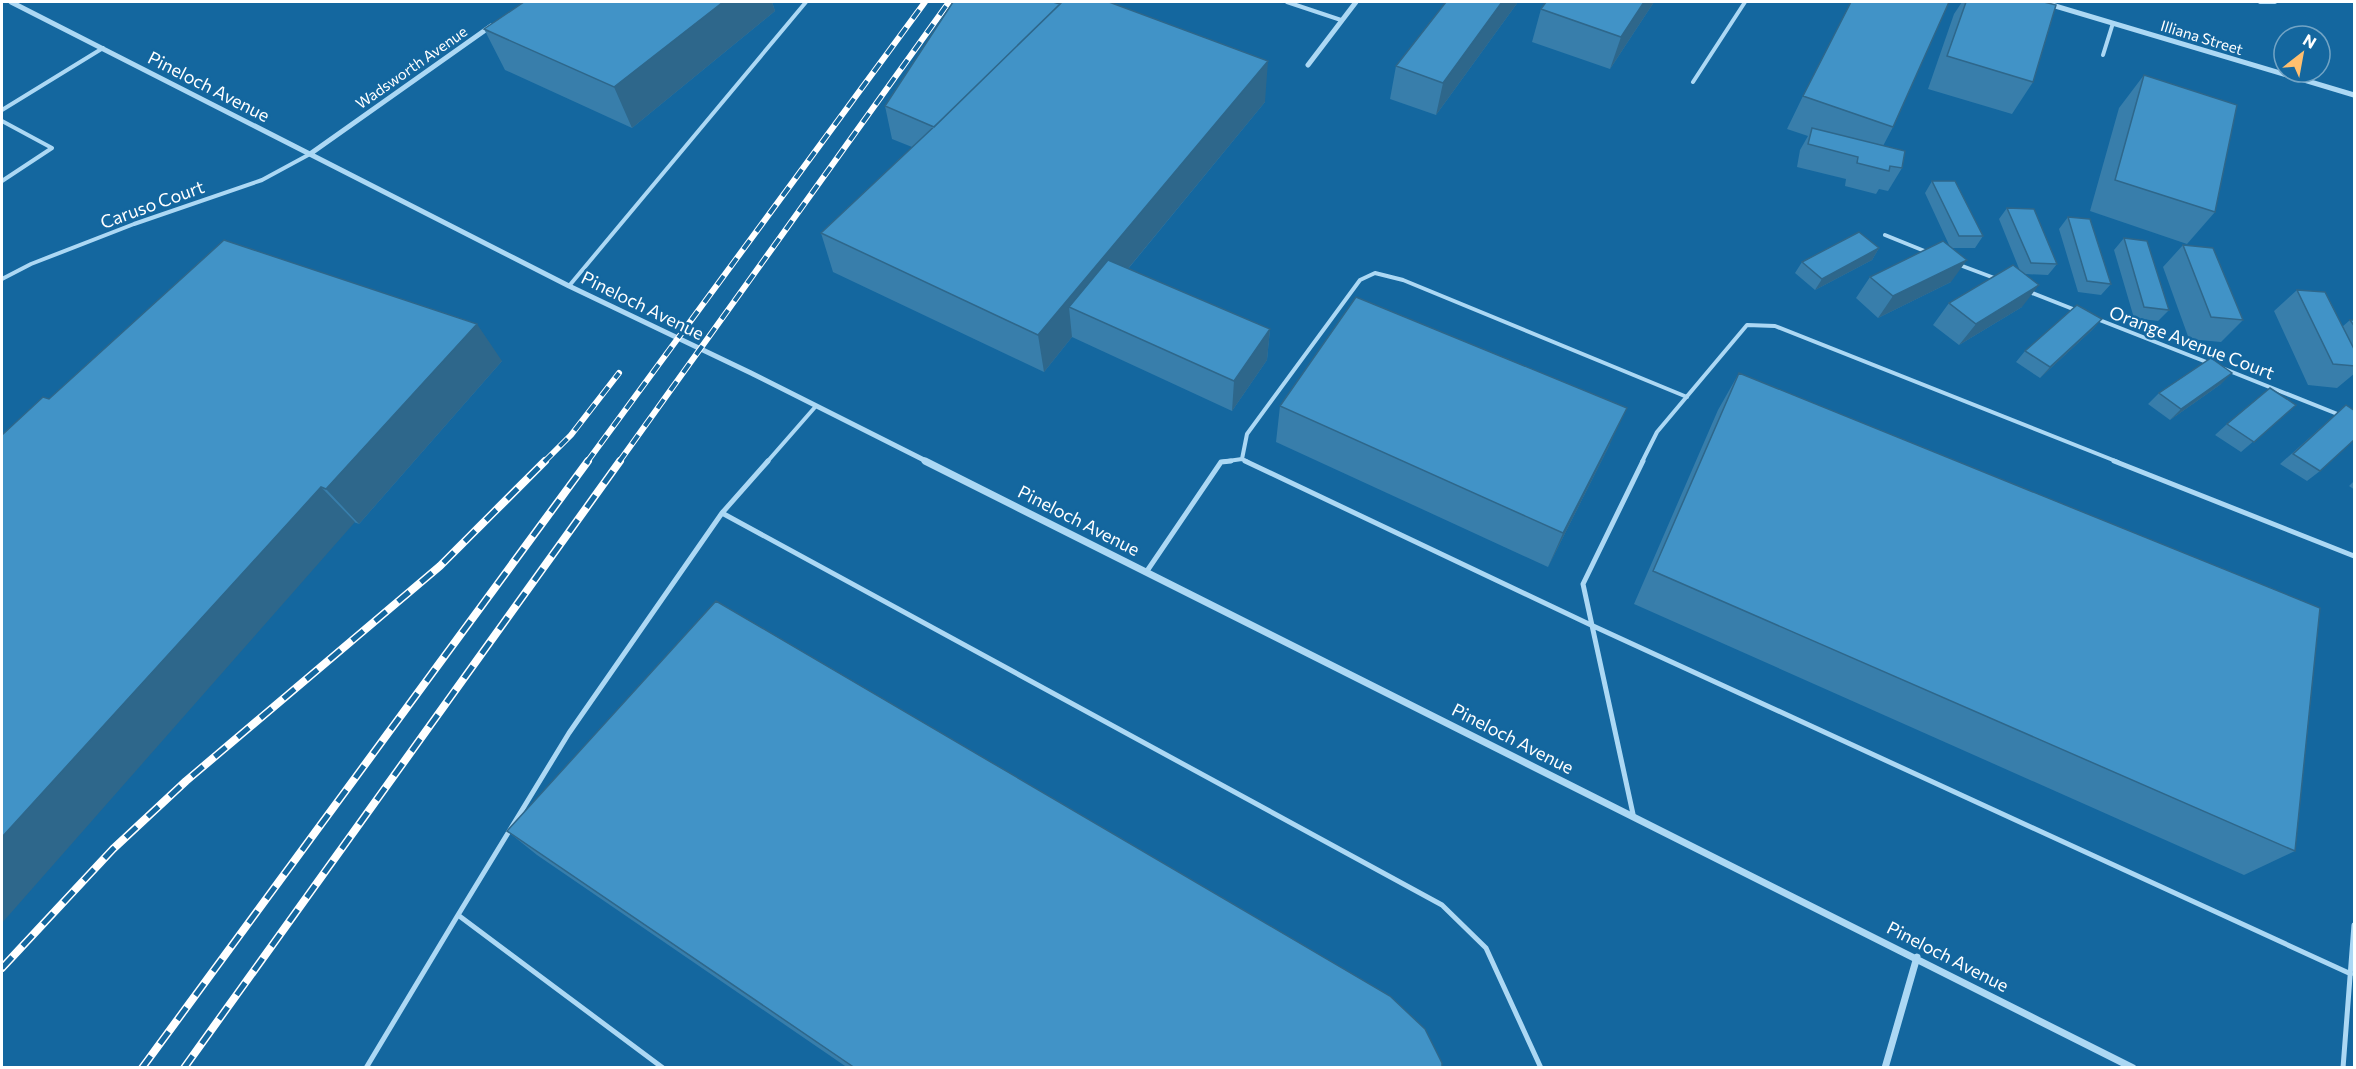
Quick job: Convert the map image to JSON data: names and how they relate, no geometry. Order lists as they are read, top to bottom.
{
  "streets": {
    "street": ["Illiana Street", "Wadsworth Avenue", "Pineloch Avenue"],
    "lane": ["Caruso Court", "Orange Avenue Court"]
  },
  "crossings": [
    ["Wadsworth Avenue", "Pineloch Avenue"],
    ["Wadsworth Avenue", "Caruso Court"],
    ["Pineloch Avenue", "Caruso Court"]
  ],
  "north": "top right"
}
